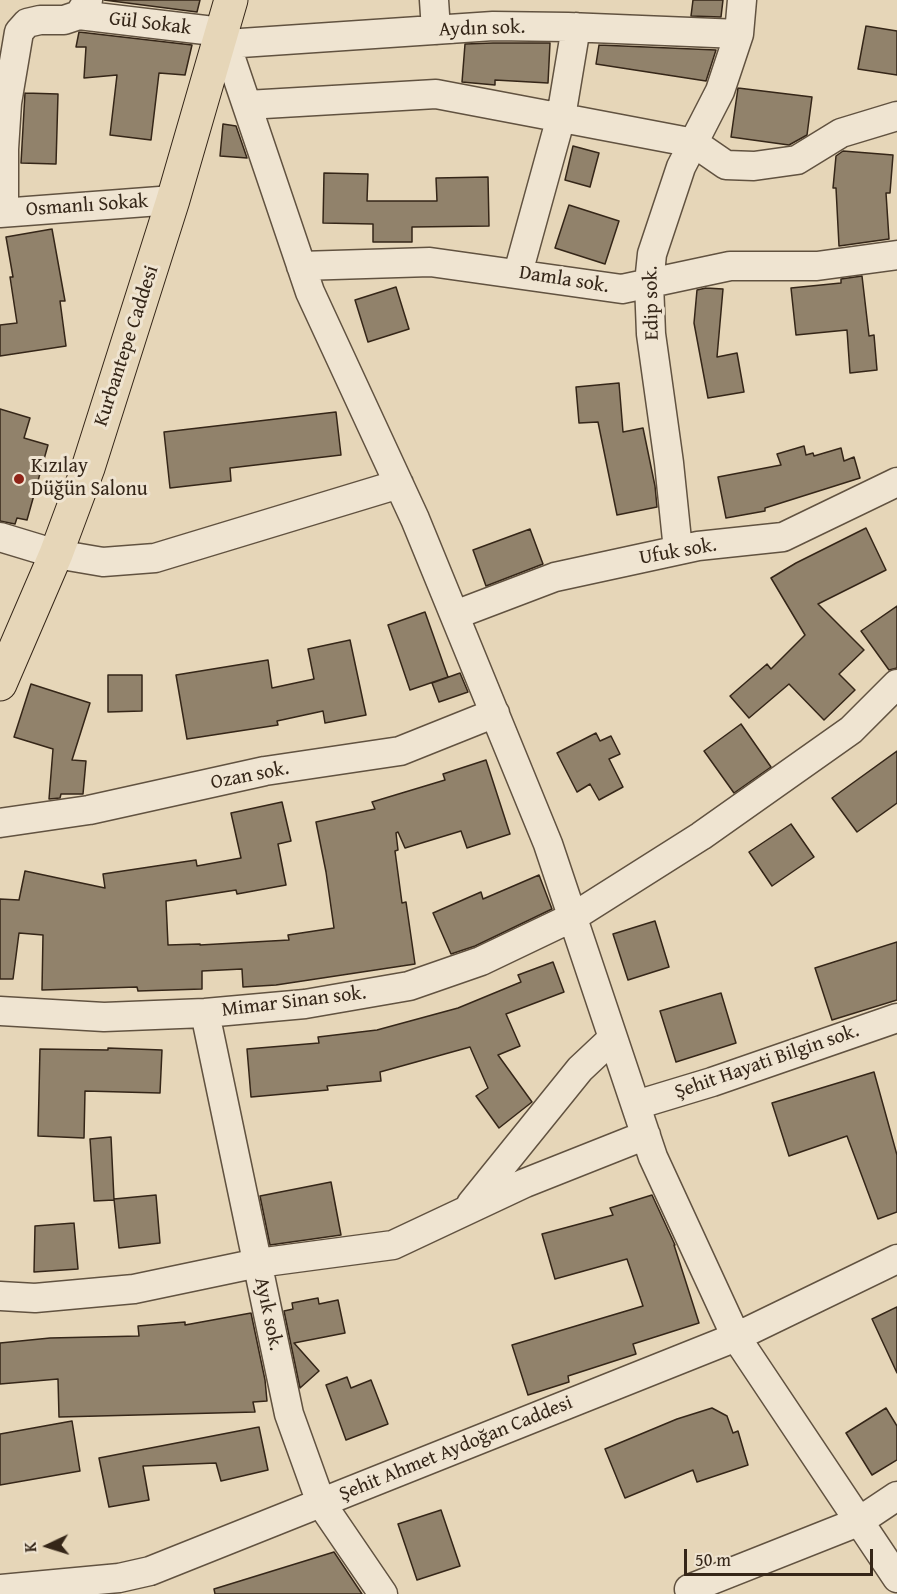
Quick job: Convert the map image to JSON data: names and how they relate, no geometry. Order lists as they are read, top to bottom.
{
  "streets": {
    "main road": ["Kurbantepe Caddesi"],
    "street": [
      "Gül Sokak",
      "Aydın sok.",
      "Osmanlı Sokak",
      "Damla sok.",
      "Edip sok.",
      "Ufuk sok.",
      "Ozan sok.",
      "Mimar Sinan sok.",
      "Şehit Hayati Bilgin sok.",
      "Ayık sok.",
      "Şehit Ahmet Aydoğan Caddesi"
    ]
  },
  "crossings": [
    ["Gül Sokak", "Aydın sok."],
    ["Gül Sokak", "Osmanlı Sokak"],
    ["Gül Sokak", "Kurbantepe Caddesi"],
    ["Aydın sok.", "Edip sok."],
    ["Aydın sok.", "Kurbantepe Caddesi"],
    ["Osmanlı Sokak", "Kurbantepe Caddesi"],
    ["Damla sok.", "Edip sok."],
    ["Edip sok.", "Ufuk sok."],
    ["Mimar Sinan sok.", "Ayık sok."],
    ["Ayık sok.", "Şehit Ahmet Aydoğan Caddesi"]
  ],
  "places": ["Kızılay Düğün Salonu"],
  "scale_bar": "50 m",
  "north": "left"
}
